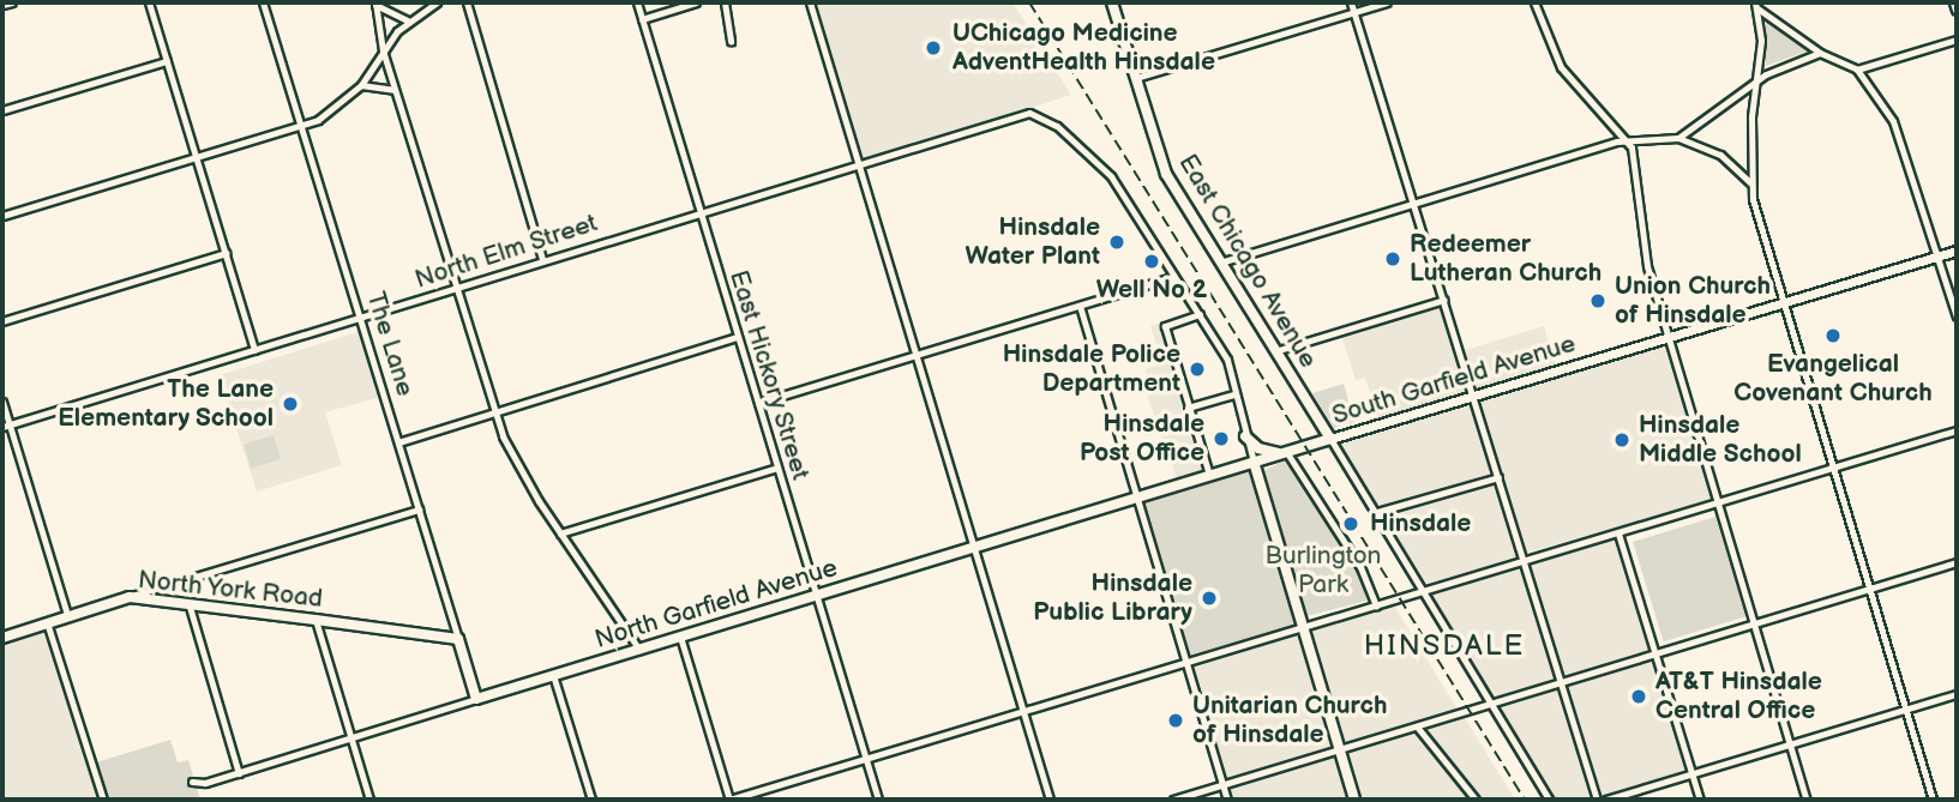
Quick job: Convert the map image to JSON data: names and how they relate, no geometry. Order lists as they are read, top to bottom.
{
  "streets": {
    "main road": [
      "East Chicago Avenue",
      "The Lane",
      "South Garfield Avenue",
      "North York Road",
      "North Garfield Avenue"
    ],
    "street": ["North Elm Street", "East Hickory Street"]
  },
  "crossings": [
    ["North Elm Street", "The Lane"],
    ["North Elm Street", "East Hickory Street"],
    ["North Elm Street", "South Garfield Avenue"],
    ["North Elm Street", "North Garfield Avenue"],
    ["East Chicago Avenue", "South Garfield Avenue"],
    ["The Lane", "North York Road"],
    ["The Lane", "North Garfield Avenue"],
    ["East Hickory Street", "North Garfield Avenue"],
    ["South Garfield Avenue", "North Garfield Avenue"]
  ],
  "districts": ["HINSDALE"],
  "parks": ["Burlington Park"],
  "places": [
    "UChicago Medicine AdventHealth Hinsdale",
    "Hinsdale Water Plant",
    "Redeemer Lutheran Church",
    "Well No 2",
    "Union Church of Hinsdale",
    "Evangelical Covenant Church",
    "Hinsdale Police Department",
    "The Lane Elementary School",
    "Hinsdale Post Office",
    "Hinsdale Middle School",
    "Hinsdale",
    "Hinsdale Public Library",
    "AT&T Hinsdale Central Office",
    "Unitarian Church of Hinsdale"
  ]
}
